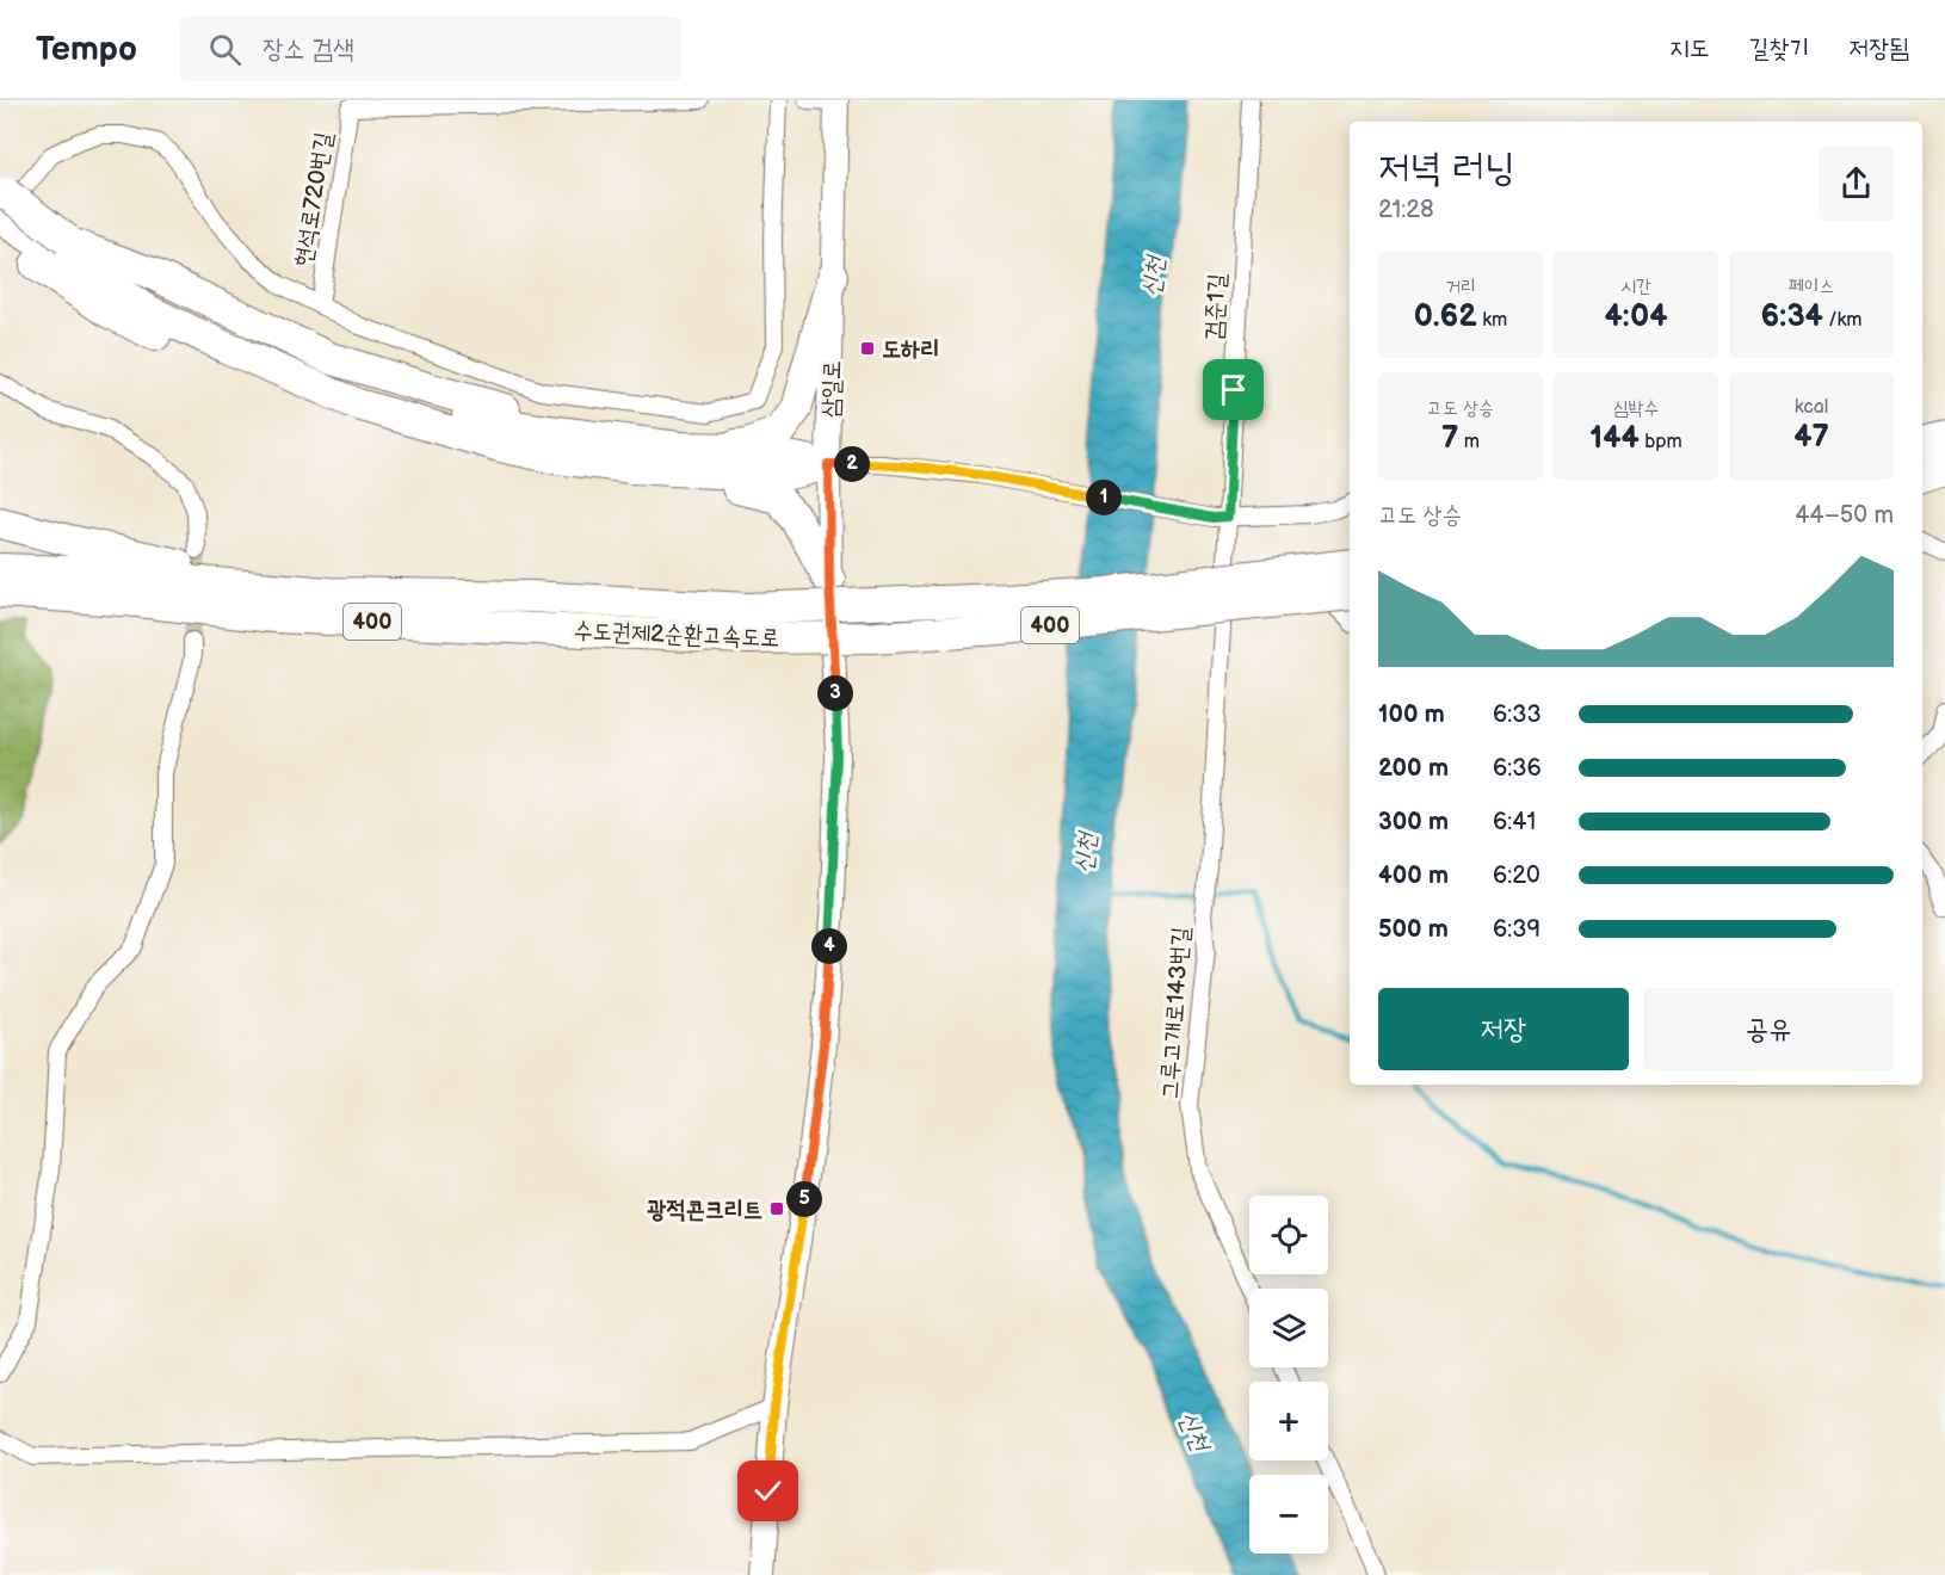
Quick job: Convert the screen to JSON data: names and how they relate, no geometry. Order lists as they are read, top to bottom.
{
  "streets": {
    "highway": ["400", "수도권제2순환고속도로"],
    "main road": ["삼일로"],
    "street": ["현석로720번길", "검준1길", "그루고개로143번길"]
  },
  "crossings": [
    ["검준1길", "그루고개로143번길"]
  ],
  "water": ["신천"],
  "places": {
    "transit": ["도하리", "광적콘크리트"]
  },
  "page": {
    "header": "Tempo",
    "search": "장소 검색",
    "nav": ["지도", "길찾기", "저장됨"],
    "heading": ["저녁 러닝", "21:28"],
    "stats": [
      ["거리", "0.62 km"],
      ["시간", "4:04"],
      ["페이스", "6:34 /km"],
      ["고도 상승", "7 m"],
      ["심박수", "144 bpm"],
      ["kcal", "47"]
    ],
    "pins": [
      "2",
      "1",
      "3",
      "4",
      "5"
    ],
    "chart": ["고도 상승", "44–50 m"],
    "list": [
      {
        "name": "100 m",
        "note": "6:33"
      },
      {
        "name": "200 m",
        "note": "6:36"
      },
      {
        "name": "300 m",
        "note": "6:41"
      },
      {
        "name": "400 m",
        "note": "6:20"
      },
      {
        "name": "500 m",
        "note": "6:39"
      }
    ],
    "buttons": ["저장", "공유"],
    "map_buttons": ["+", "−"]
  }
}
